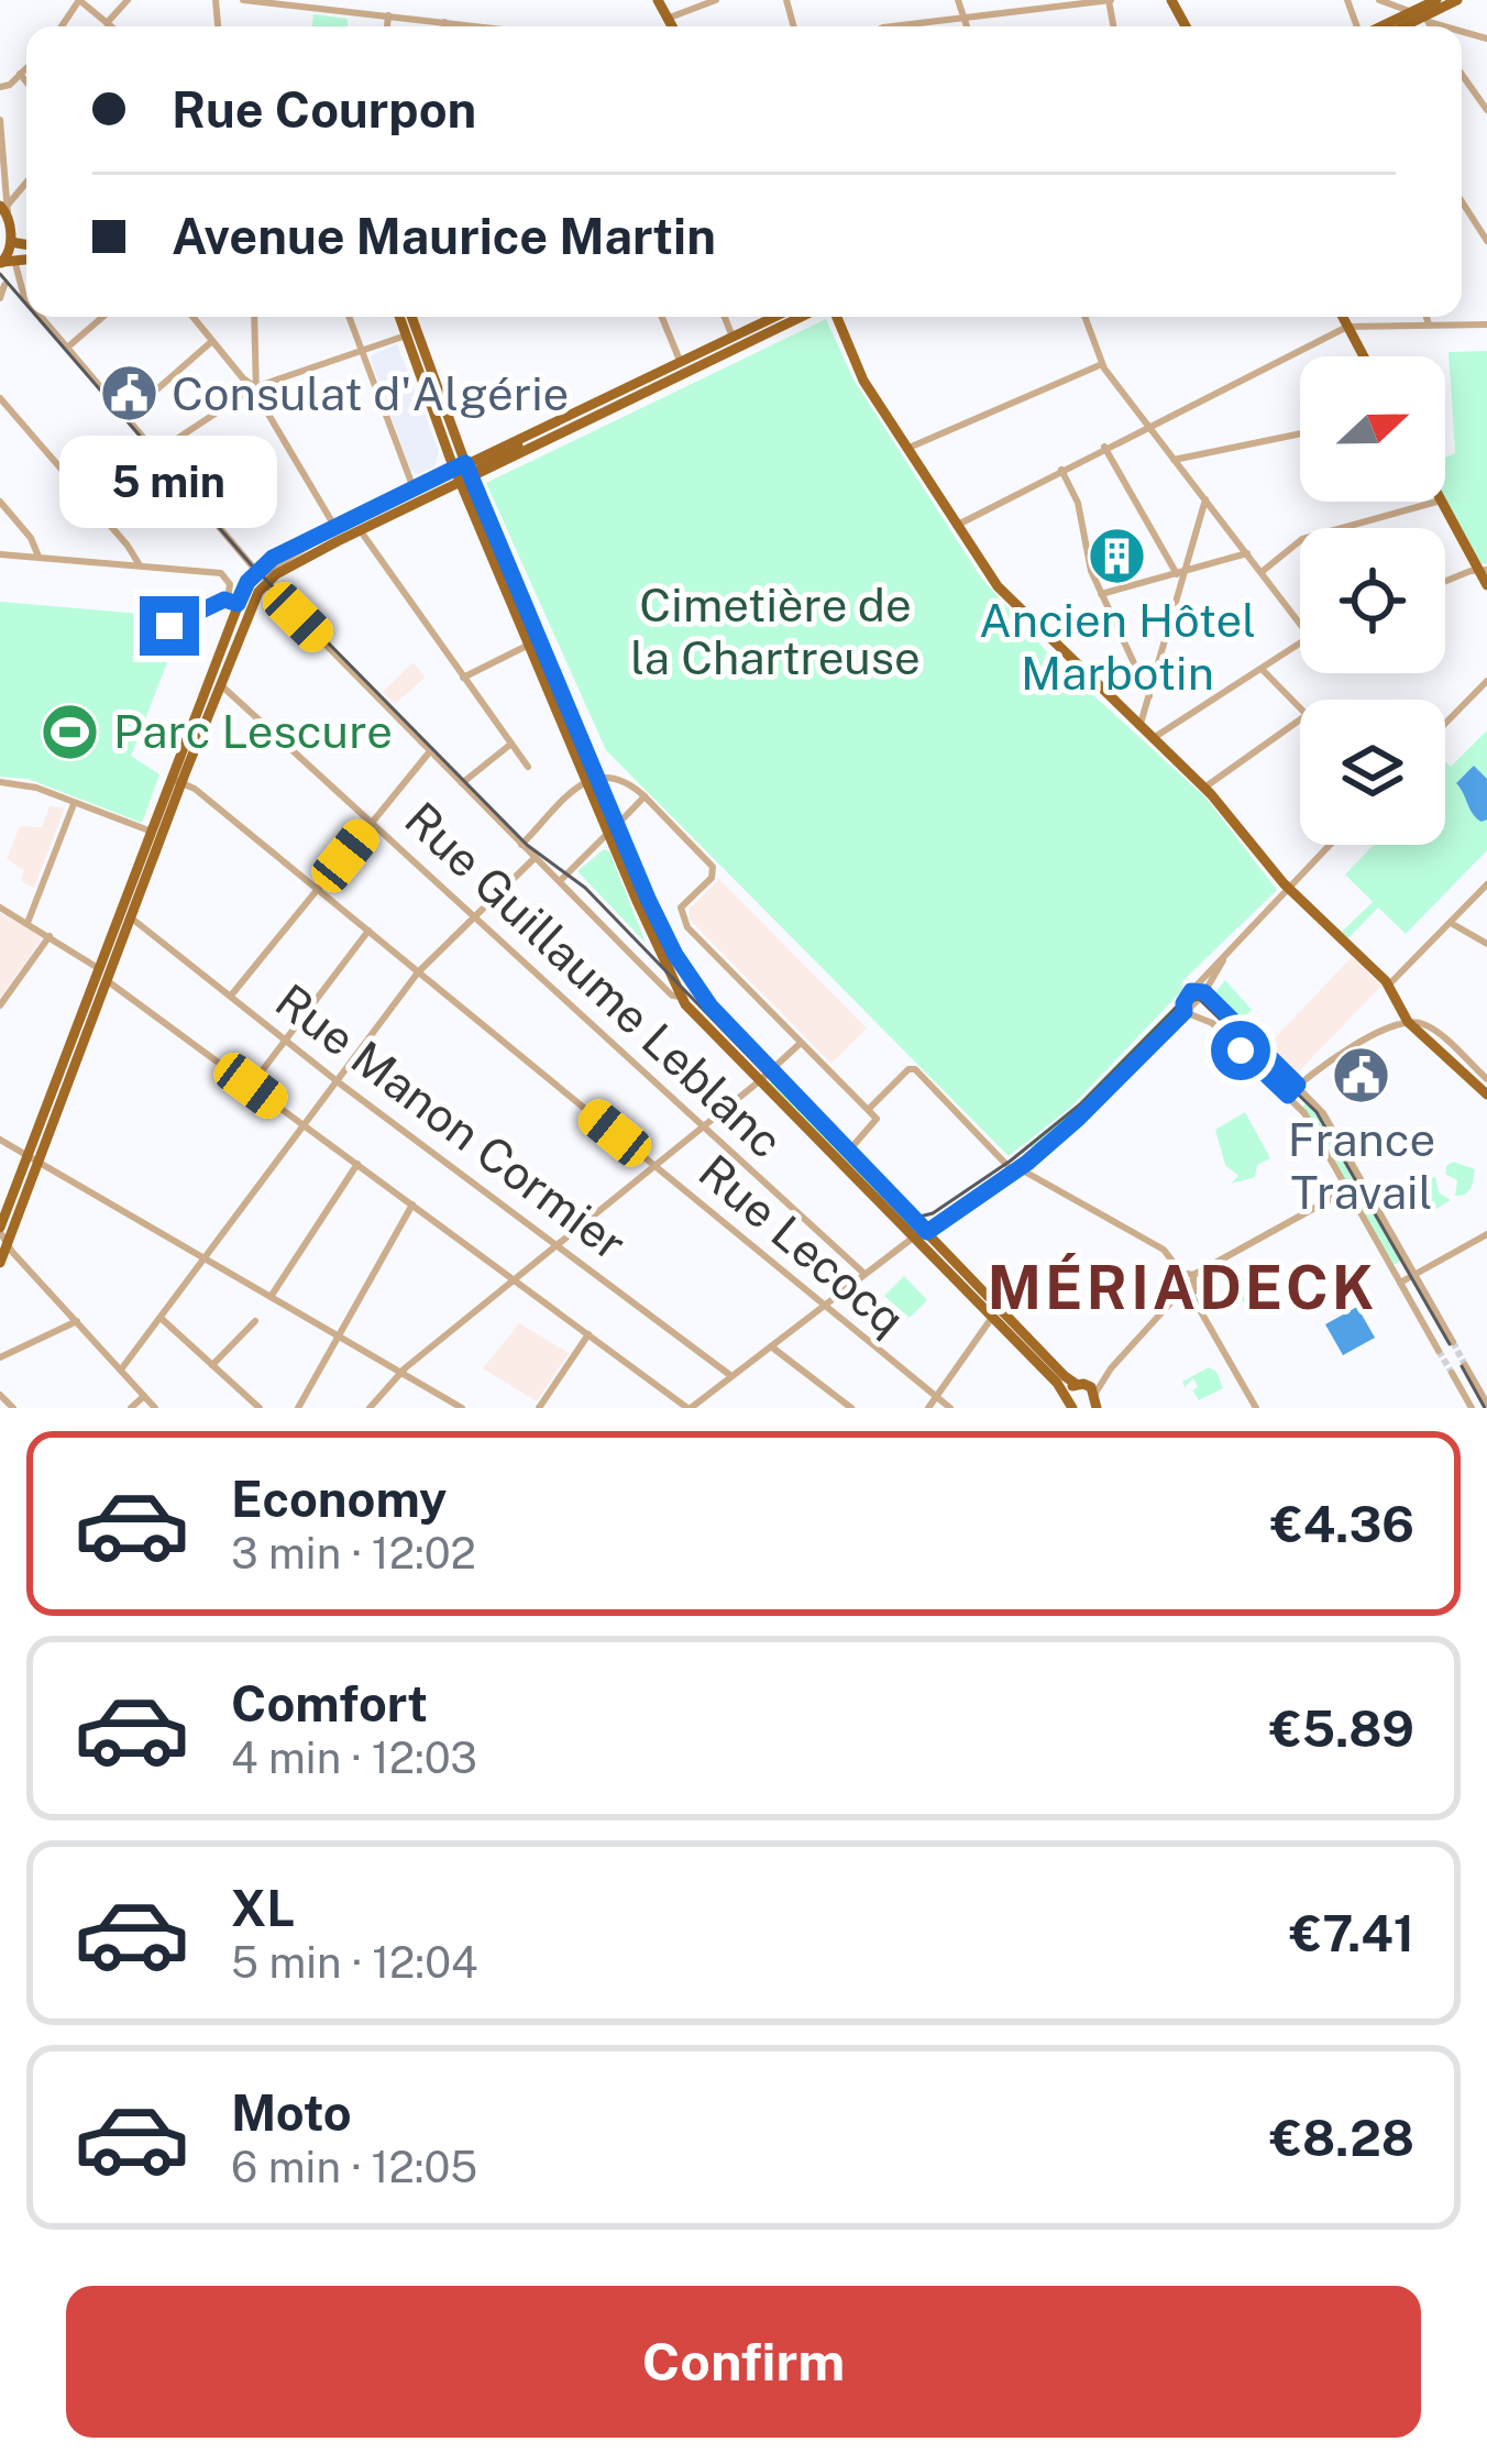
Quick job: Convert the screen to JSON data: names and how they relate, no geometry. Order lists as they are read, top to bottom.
{
  "streets": {
    "street": ["Rue Guillaume Leblanc", "Rue Manon Cormier", "Rue Lecocq"]
  },
  "districts": ["MÉRIADECK"],
  "parks": ["Cimetière de la Chartreuse"],
  "places": {
    "public building": ["Consulat d'Algérie", "France Travail"],
    "building": ["Ancien Hôtel Marbotin"],
    "sports": ["Parc Lescure"]
  },
  "north": "right",
  "page": {
    "banner": ["Rue Courpon", "Avenue Maurice Martin"],
    "bubble": "5 min",
    "list": [
      {
        "name": "Economy",
        "note": "3 min · 12:02",
        "value": "€4.36"
      },
      {
        "name": "Comfort",
        "note": "4 min · 12:03",
        "value": "€5.89"
      },
      {
        "name": "XL",
        "note": "5 min · 12:04",
        "value": "€7.41"
      },
      {
        "name": "Moto",
        "note": "6 min · 12:05",
        "value": "€8.28"
      }
    ],
    "buttons": "Confirm"
  }
}
